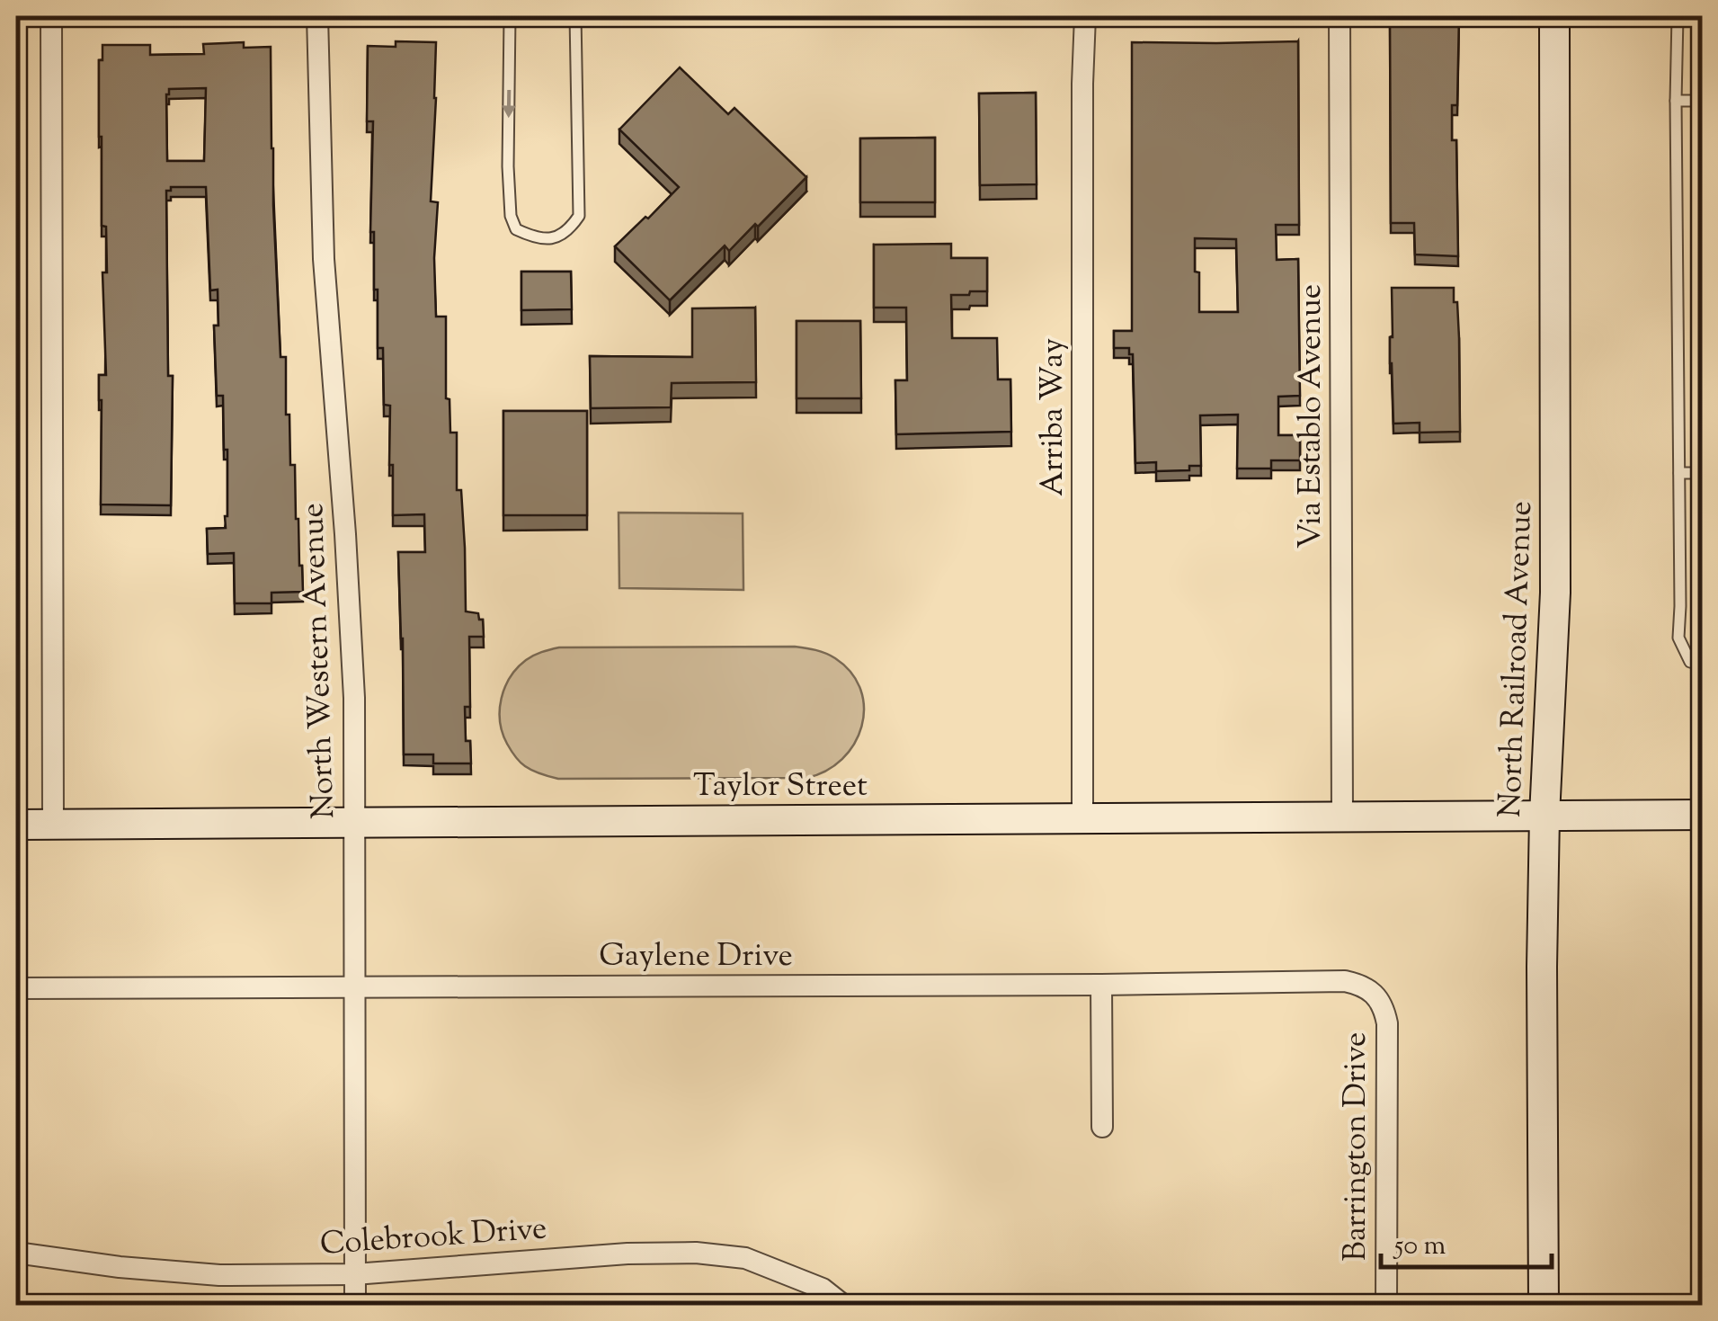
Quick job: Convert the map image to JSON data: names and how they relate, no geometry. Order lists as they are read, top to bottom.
{
  "streets": {
    "street": [
      "Via Establo Avenue",
      "Arriba Way",
      "North Railroad Avenue",
      "North Western Avenue",
      "Taylor Street",
      "Gaylene Drive",
      "Barrington Drive",
      "Colebrook Drive"
    ]
  },
  "crossings": [
    ["Via Establo Avenue", "Taylor Street"],
    ["Arriba Way", "Taylor Street"],
    ["North Railroad Avenue", "Taylor Street"],
    ["North Western Avenue", "Taylor Street"],
    ["North Western Avenue", "Gaylene Drive"],
    ["North Western Avenue", "Colebrook Drive"],
    ["Gaylene Drive", "Barrington Drive"]
  ],
  "scale_bar": "50 m"
}
